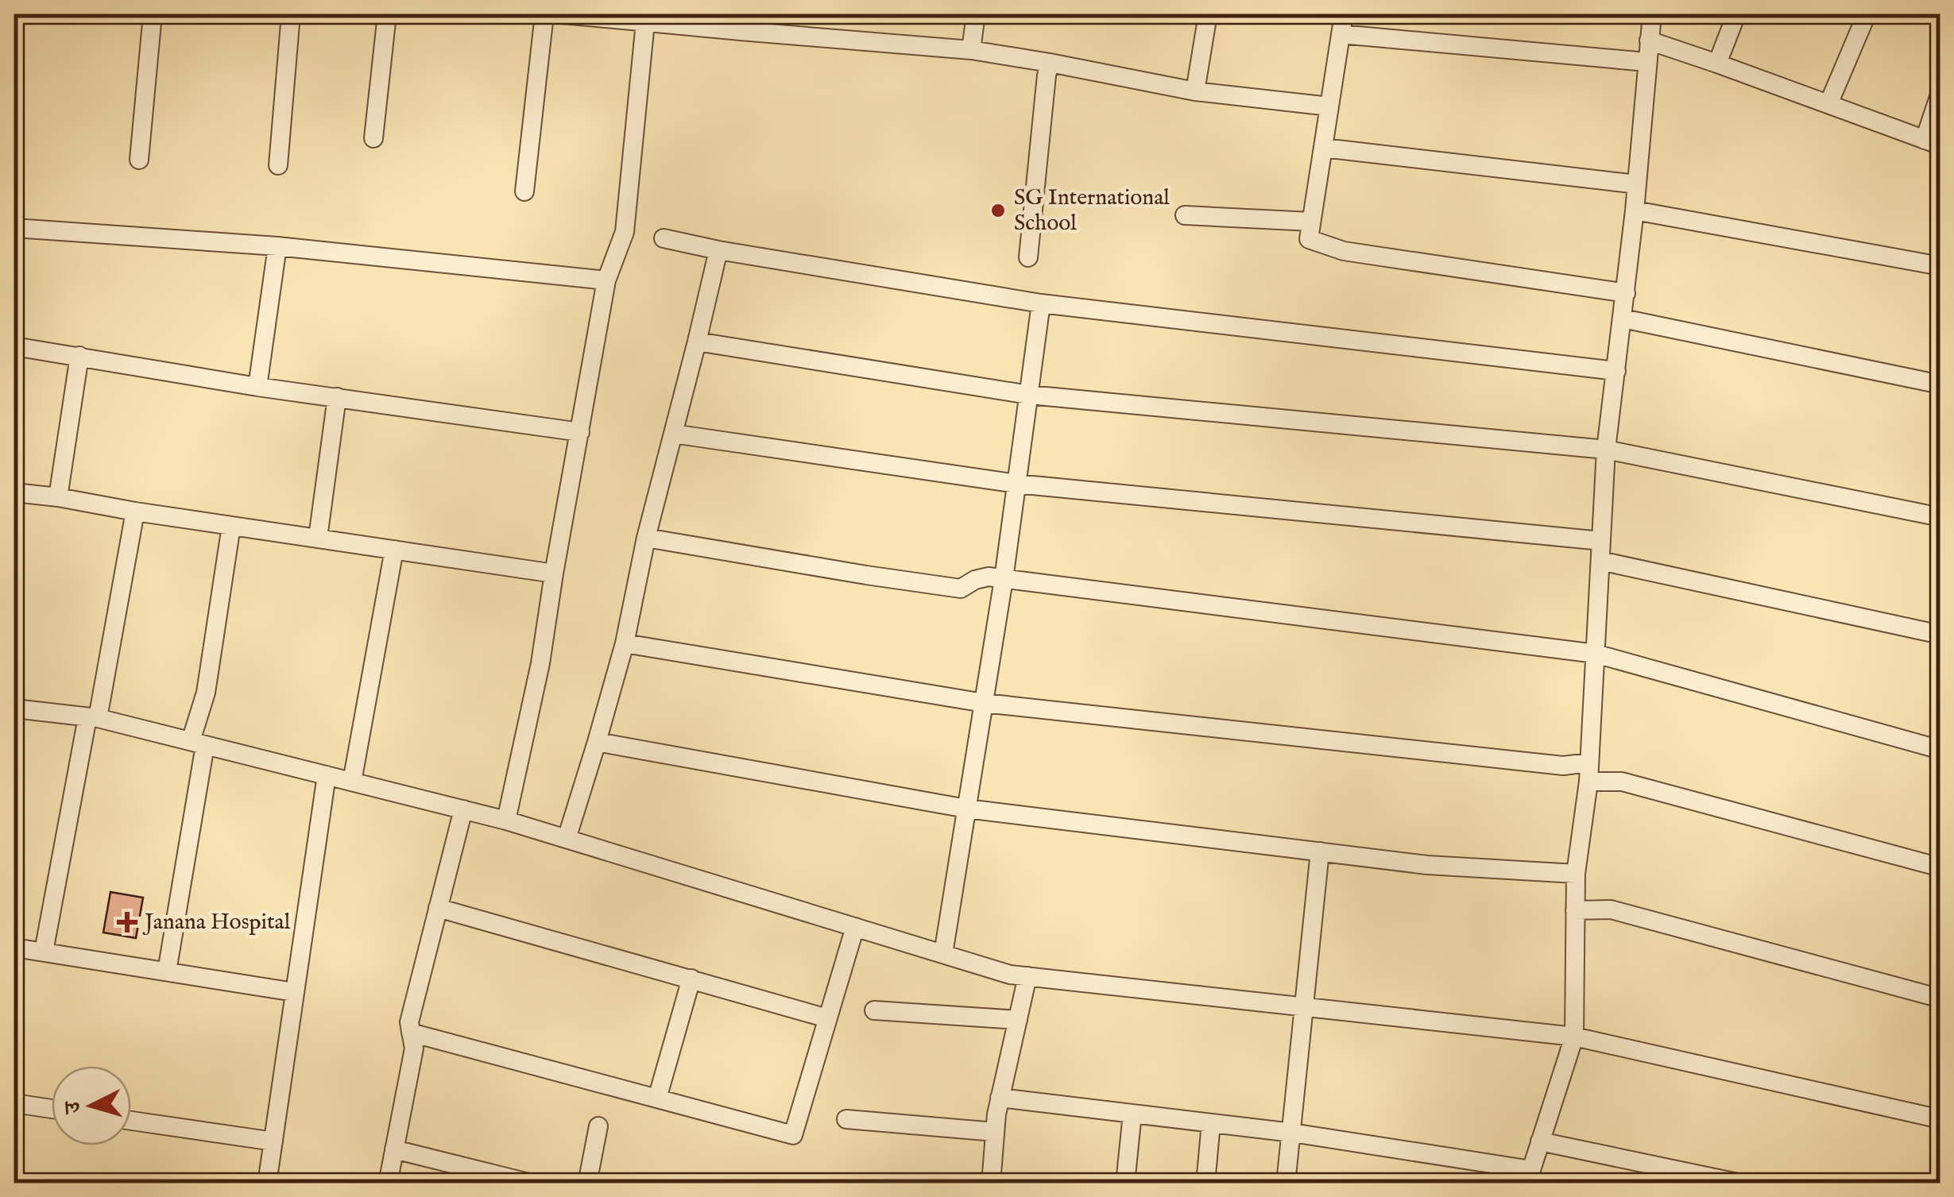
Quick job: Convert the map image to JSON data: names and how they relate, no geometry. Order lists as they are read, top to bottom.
{
  "places": {
    "other": ["SG International School"],
    "health": ["Janana Hospital"]
  },
  "north": "left"
}
